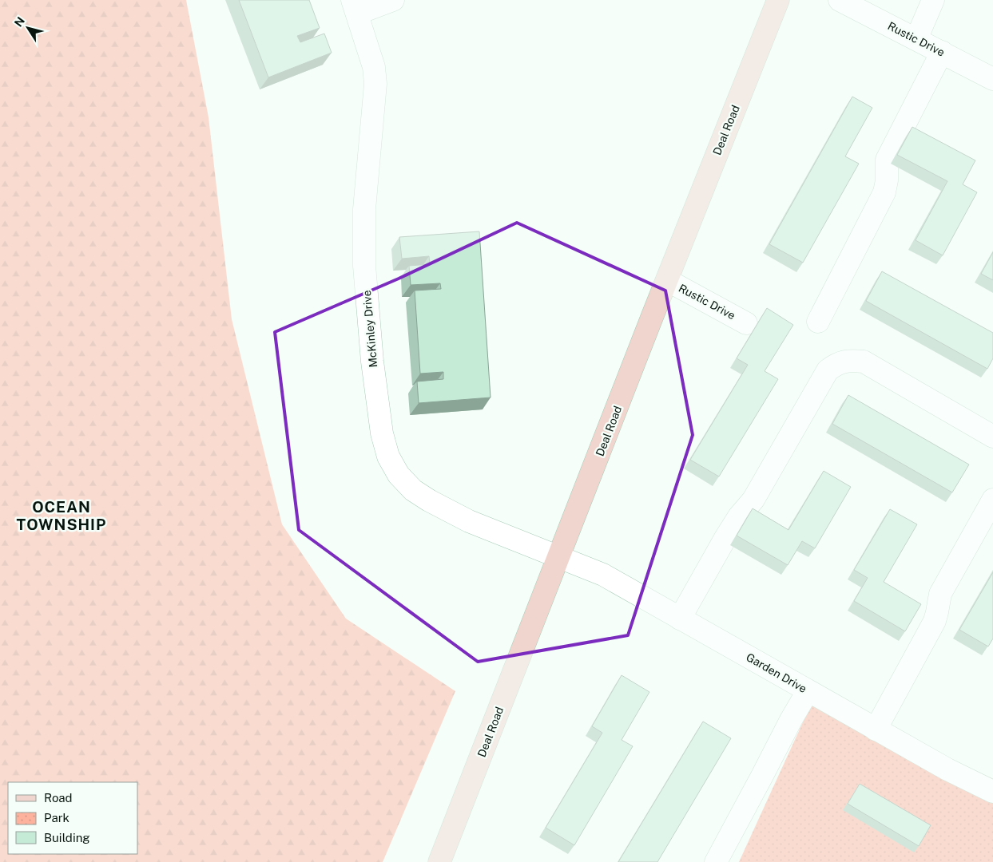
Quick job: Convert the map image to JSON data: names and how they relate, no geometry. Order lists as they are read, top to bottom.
{
  "streets": {
    "street": [
      "Rustic Drive",
      "Deal Road",
      "McKinley Drive",
      "Garden Drive"
    ]
  },
  "crossings": [
    ["Rustic Drive", "Deal Road"],
    ["Deal Road", "McKinley Drive"],
    ["Deal Road", "Garden Drive"],
    ["McKinley Drive", "Garden Drive"]
  ],
  "districts": ["OCEAN TOWNSHIP"],
  "legend": ["Road", "Park", "Building"],
  "north": "top left"
}
